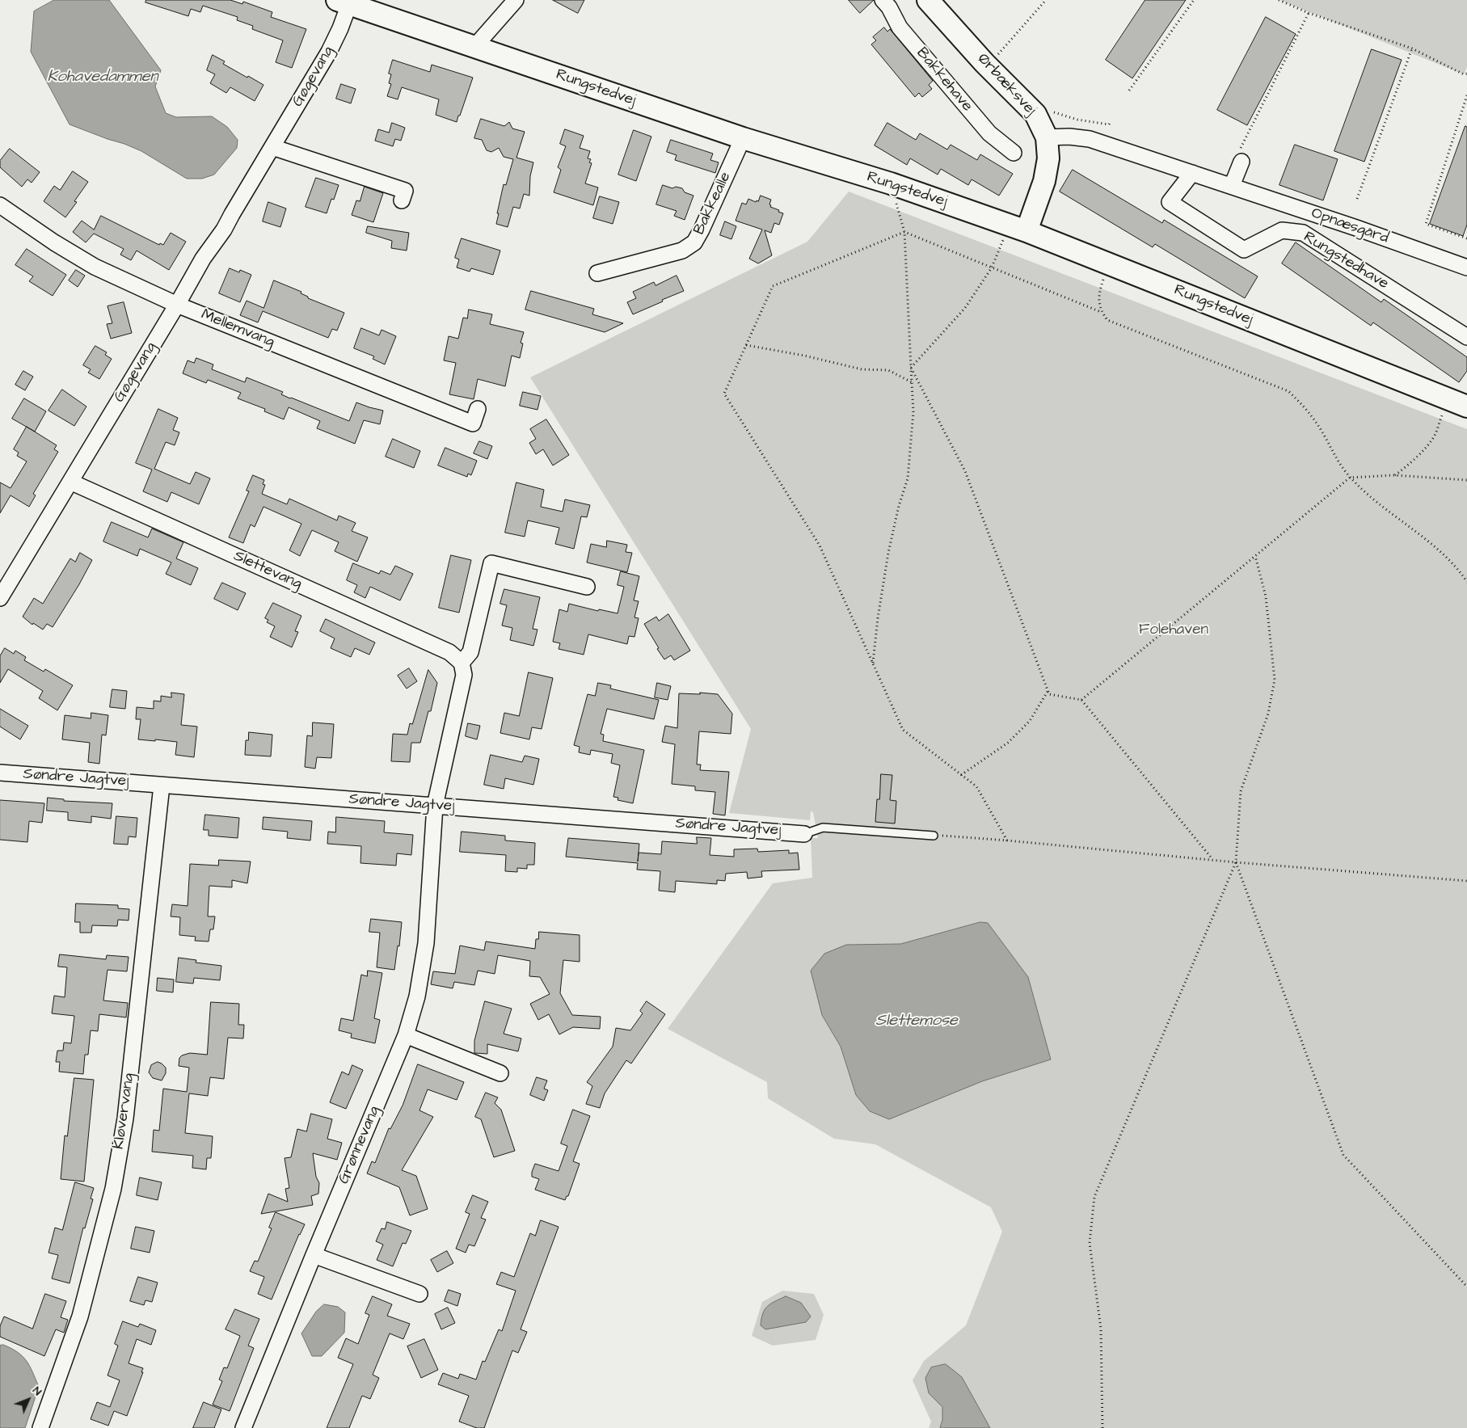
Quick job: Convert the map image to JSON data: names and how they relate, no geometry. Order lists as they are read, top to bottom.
{
  "streets": {
    "main road": ["Ørbæksvej", "Rungstedvej"],
    "street": [
      "Gøgevang",
      "Bakkehave",
      "Bakkealle",
      "Opnæsgård",
      "Rungstedhave",
      "Mellemvang",
      "Slettevang",
      "Søndre Jagtvej",
      "Kløvervang",
      "Grønnevang"
    ]
  },
  "crossings": [
    ["Gøgevang", "Rungstedvej"],
    ["Gøgevang", "Mellemvang"],
    ["Gøgevang", "Slettevang"],
    ["Ørbæksvej", "Rungstedvej"],
    ["Ørbæksvej", "Opnæsgård"],
    ["Rungstedvej", "Bakkealle"],
    ["Opnæsgård", "Rungstedhave"],
    ["Søndre Jagtvej", "Kløvervang"],
    ["Søndre Jagtvej", "Grønnevang"]
  ],
  "water": ["Kohavedammen", "Slettemose"],
  "parks": ["Folehaven"],
  "north": "top right"
}
